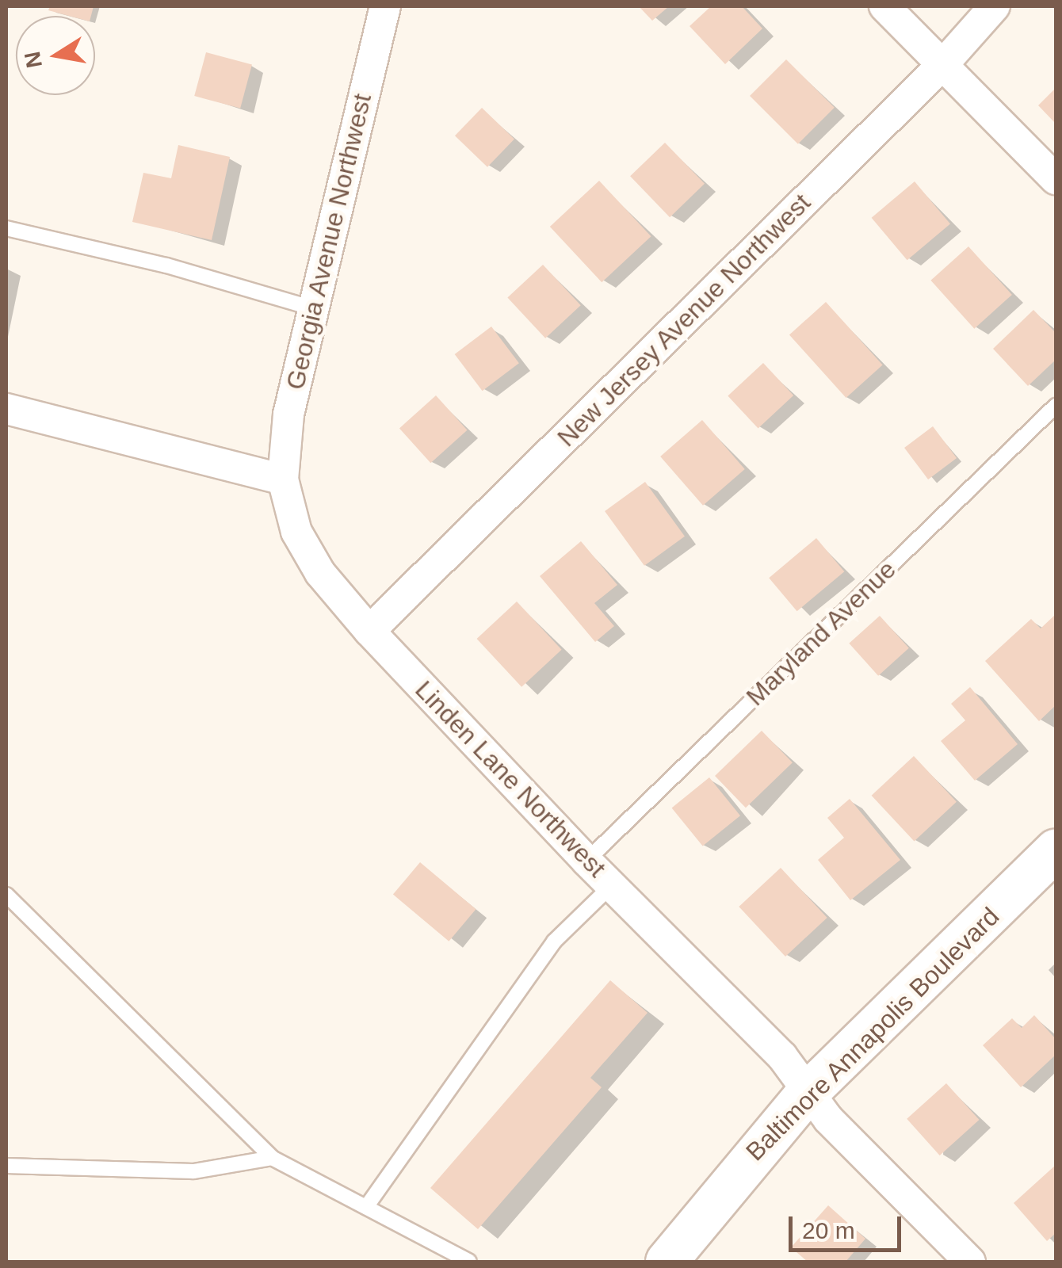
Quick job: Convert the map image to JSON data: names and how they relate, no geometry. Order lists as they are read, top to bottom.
{
  "streets": {
    "main road": ["Baltimore Annapolis Boulevard"],
    "street": ["Georgia Avenue Northwest", "New Jersey Avenue Northwest", "Linden Lane Northwest"],
    "lane": ["Maryland Avenue"]
  },
  "crossings": [
    ["Georgia Avenue Northwest", "Linden Lane Northwest"],
    ["New Jersey Avenue Northwest", "Linden Lane Northwest"],
    ["Maryland Avenue", "Linden Lane Northwest"],
    ["Linden Lane Northwest", "Baltimore Annapolis Boulevard"]
  ],
  "scale_bar": "20 m",
  "north": "left"
}
